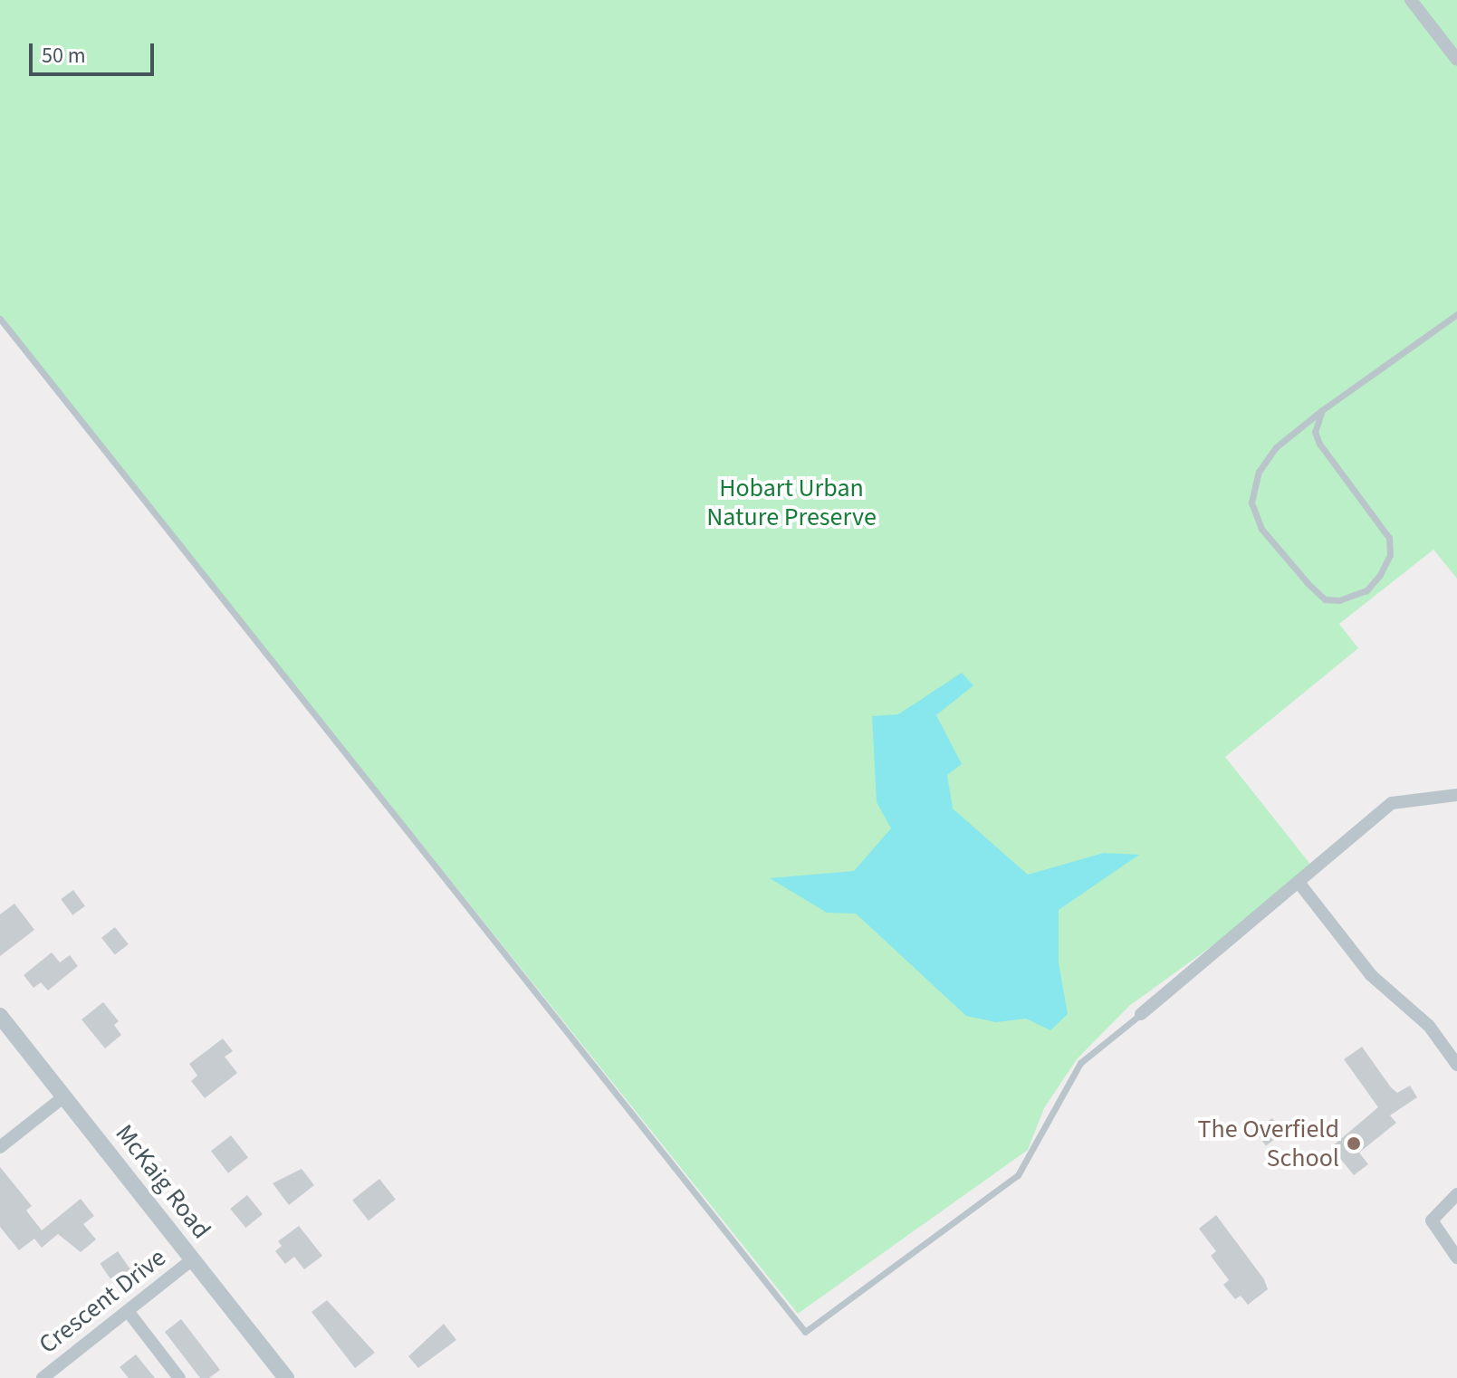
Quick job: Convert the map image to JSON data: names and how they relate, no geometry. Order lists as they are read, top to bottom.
{
  "streets": {
    "street": ["McKaig Road", "Crescent Drive"]
  },
  "crossings": [
    ["McKaig Road", "Crescent Drive"]
  ],
  "parks": ["Hobart Urban Nature Preserve"],
  "places": ["The Overfield School"],
  "scale_bar": "50 m"
}
